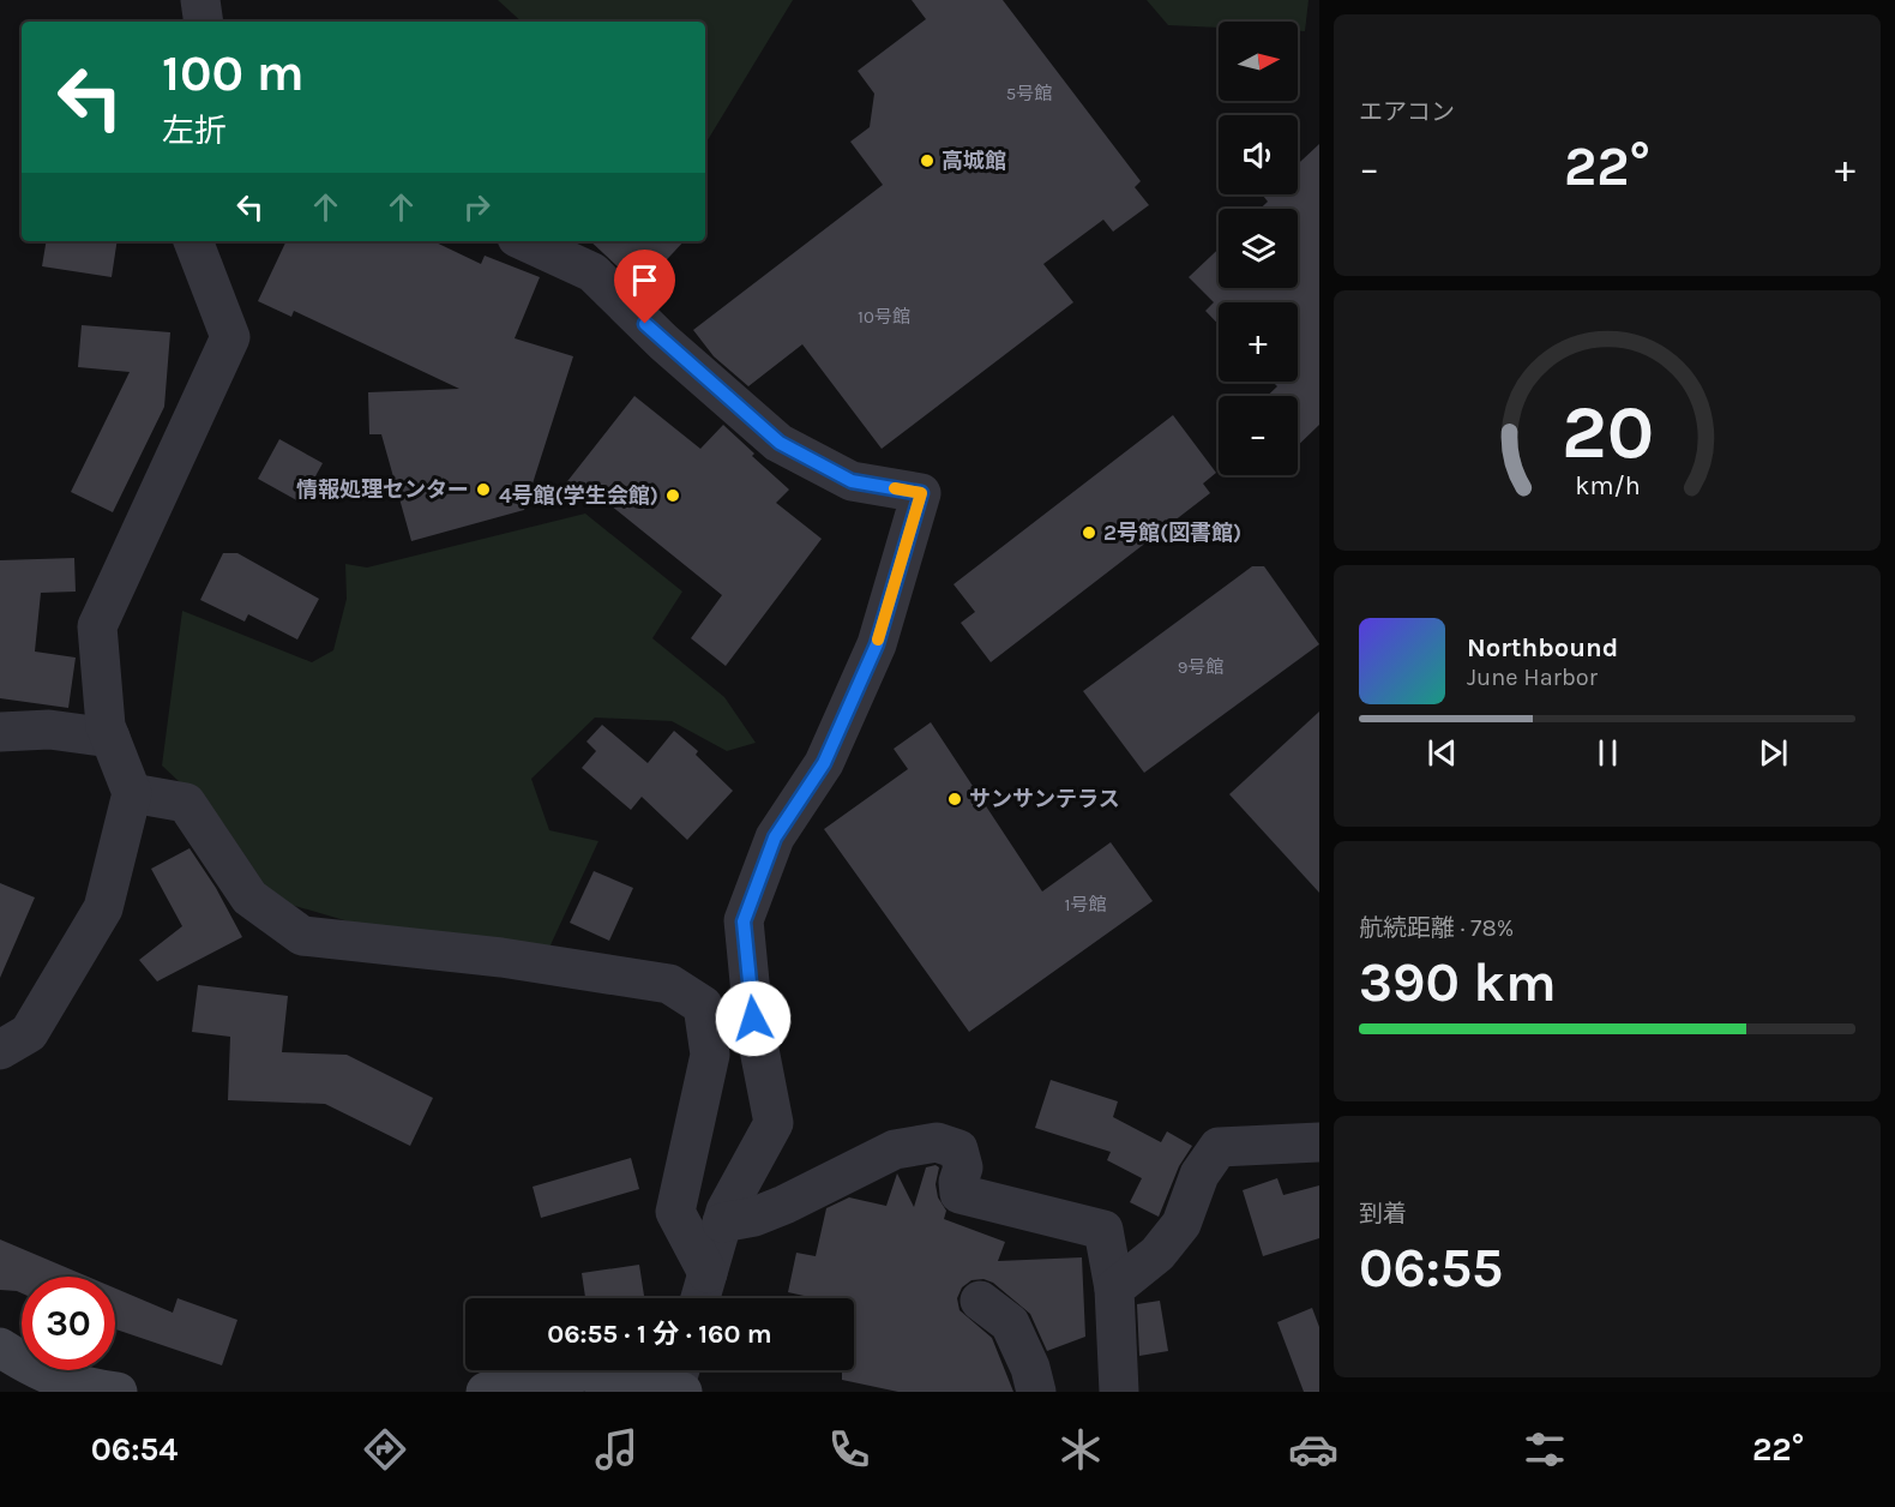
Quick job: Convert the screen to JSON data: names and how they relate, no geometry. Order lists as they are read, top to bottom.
{
  "places": [
    "高城館",
    "情報処理センター",
    "4号館(学生会館)",
    "2号館(図書館)",
    "サンサンテラス"
  ],
  "house_numbers": [
    "5号館",
    "10号館",
    "9号館",
    "1号館"
  ],
  "north": "right",
  "page": {
    "tile": [
      "エアコン",
      ["航続距離 · 78%", "390 km"],
      ["到着", "06:55"]
    ],
    "map_buttons": ["+", "−"],
    "turn": ["100 m", "左折"],
    "heat": ["−", "22°", "+"],
    "song": ["Northbound", "June Harbor"],
    "limit": "30",
    "trip": "06:55 · 1 分 · 160 m",
    "tabs": ["06:54", "22°"],
    "gauge": ["20", "km/h"]
  }
}
